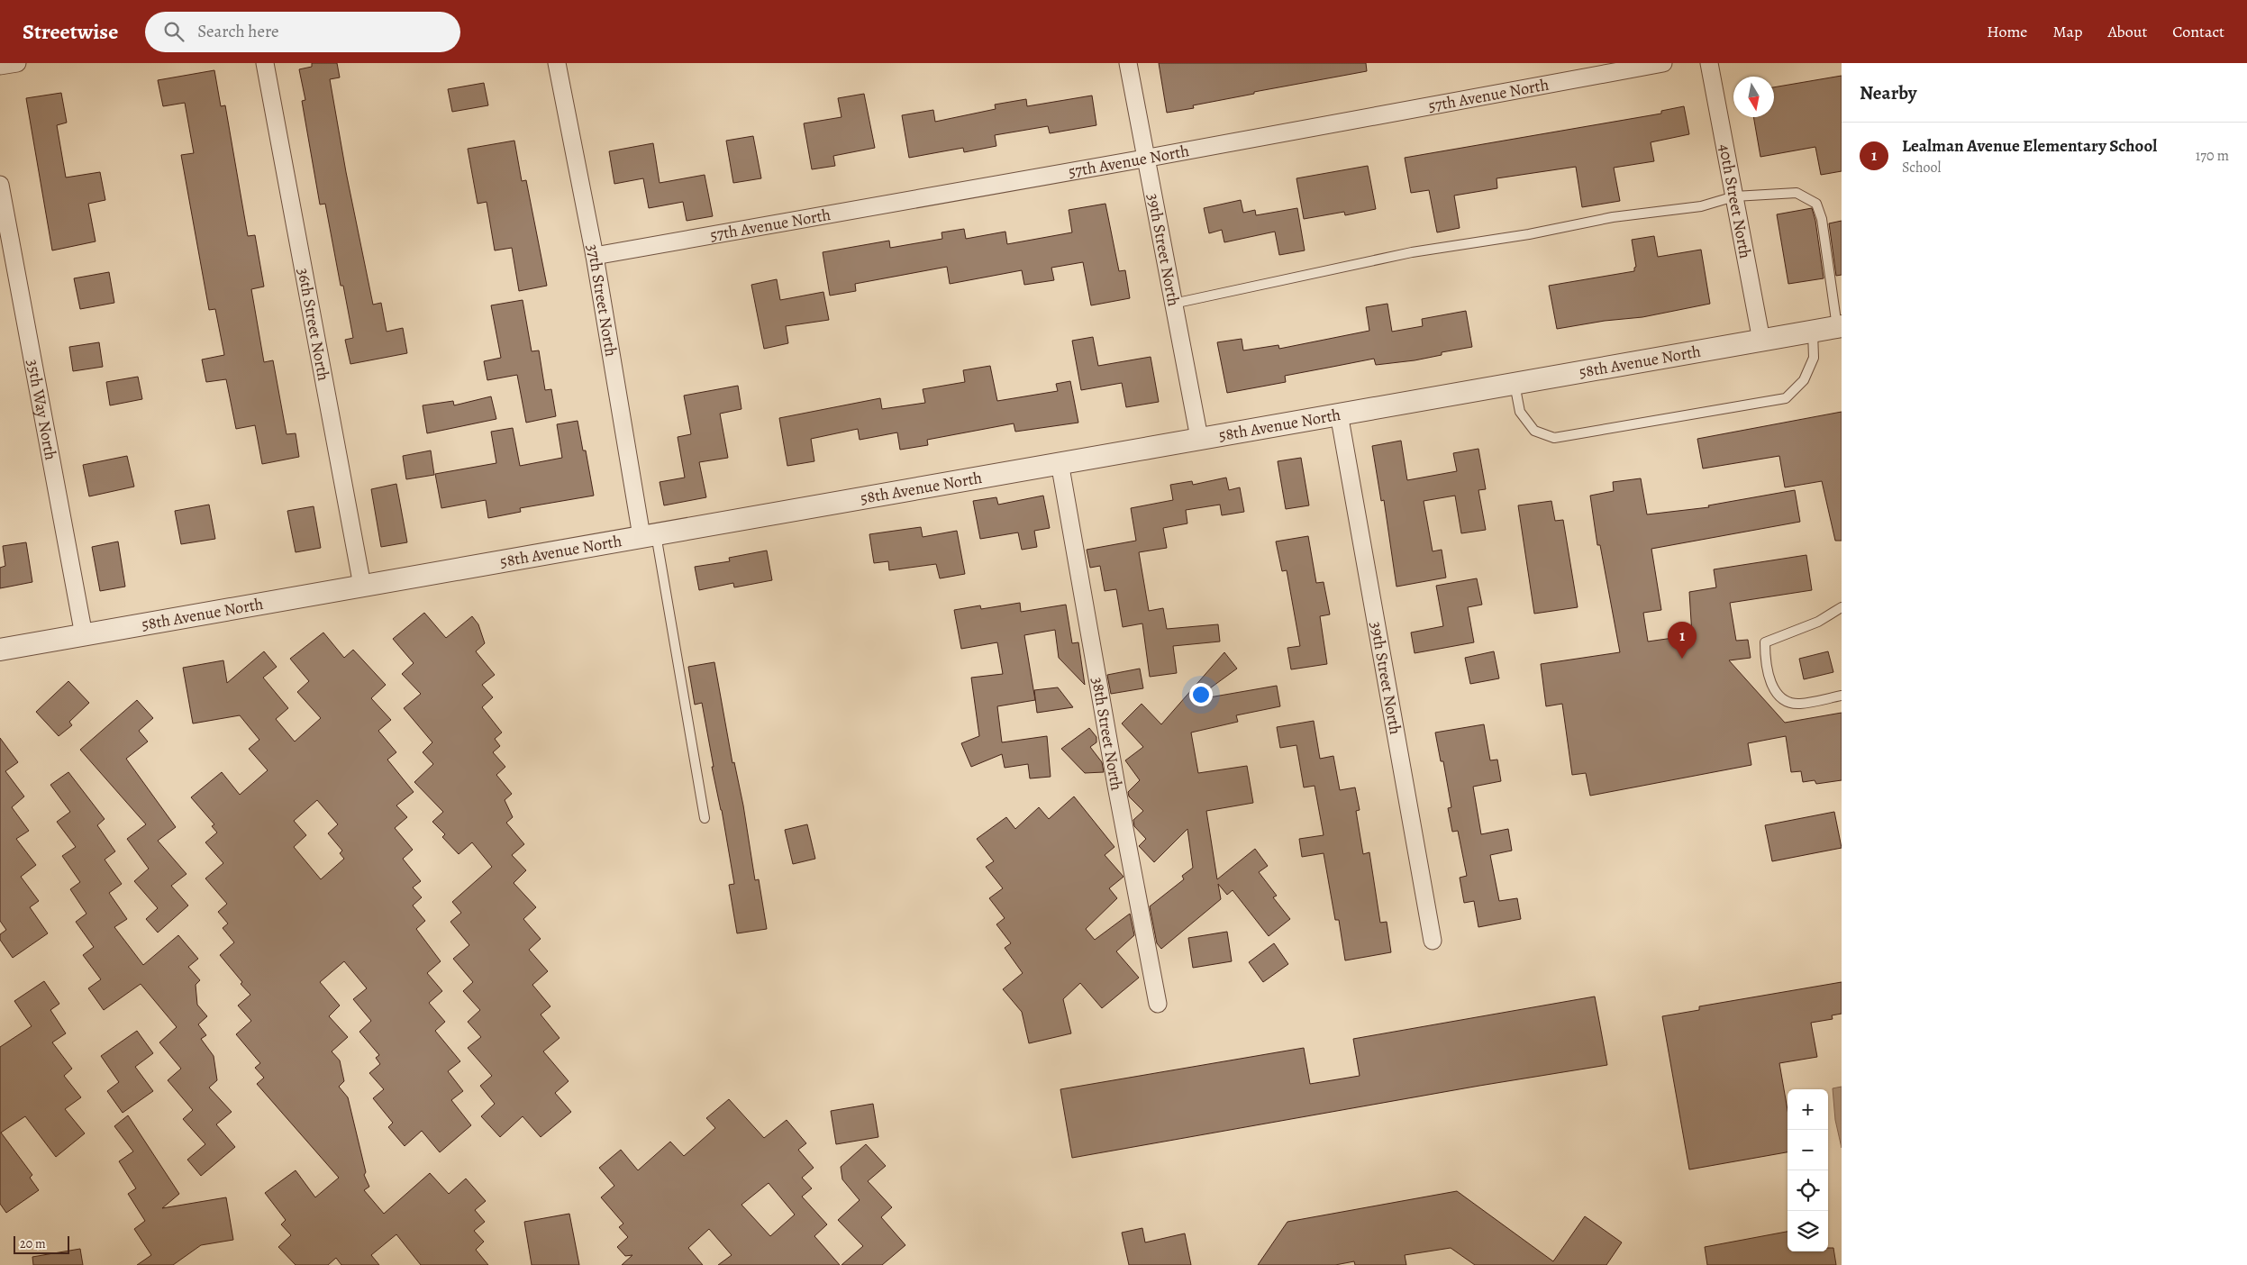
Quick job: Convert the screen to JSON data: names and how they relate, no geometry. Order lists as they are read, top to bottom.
{
  "streets": {
    "street": [
      "57th Avenue North",
      "40th Street North",
      "39th Street North",
      "37th Street North",
      "36th Street North",
      "58th Avenue North",
      "35th Way North",
      "38th Street North"
    ]
  },
  "crossings": [
    ["57th Avenue North", "39th Street North"],
    ["57th Avenue North", "37th Street North"],
    ["40th Street North", "58th Avenue North"],
    ["39th Street North", "58th Avenue North"],
    ["37th Street North", "58th Avenue North"],
    ["36th Street North", "58th Avenue North"],
    ["58th Avenue North", "35th Way North"],
    ["58th Avenue North", "38th Street North"]
  ],
  "scale_bar": "20 m",
  "north": "bottom",
  "page": {
    "header": "Streetwise",
    "search": "Search here",
    "nav": [
      "Home",
      "Map",
      "About",
      "Contact"
    ],
    "heading": "Nearby",
    "list": [
      {
        "mark": "1",
        "name": "Lealman Avenue Elementary School",
        "note": "School",
        "value": "170 m"
      }
    ],
    "pins": "1",
    "map_buttons": ["+", "−"],
    "scale": "20 m"
  }
}
